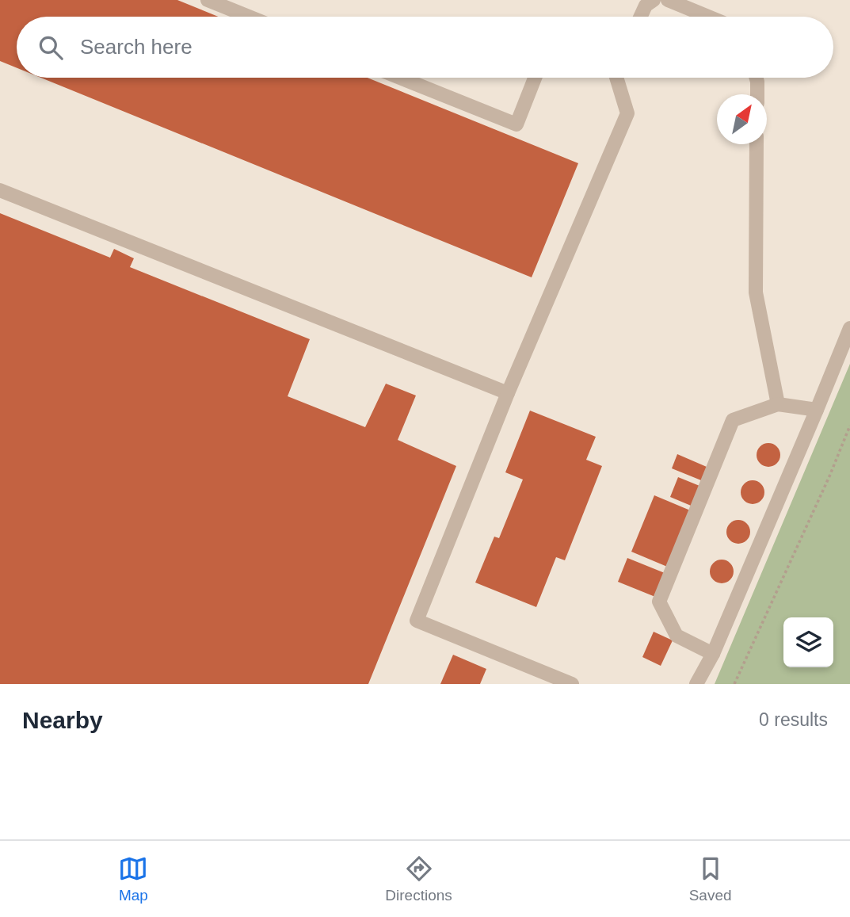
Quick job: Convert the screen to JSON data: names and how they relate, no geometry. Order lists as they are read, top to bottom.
{
  "north": "top right",
  "page": {
    "search": "Search here",
    "heading": ["Nearby", "0 results"],
    "nav": ["Map", "Directions", "Saved"]
  }
}
